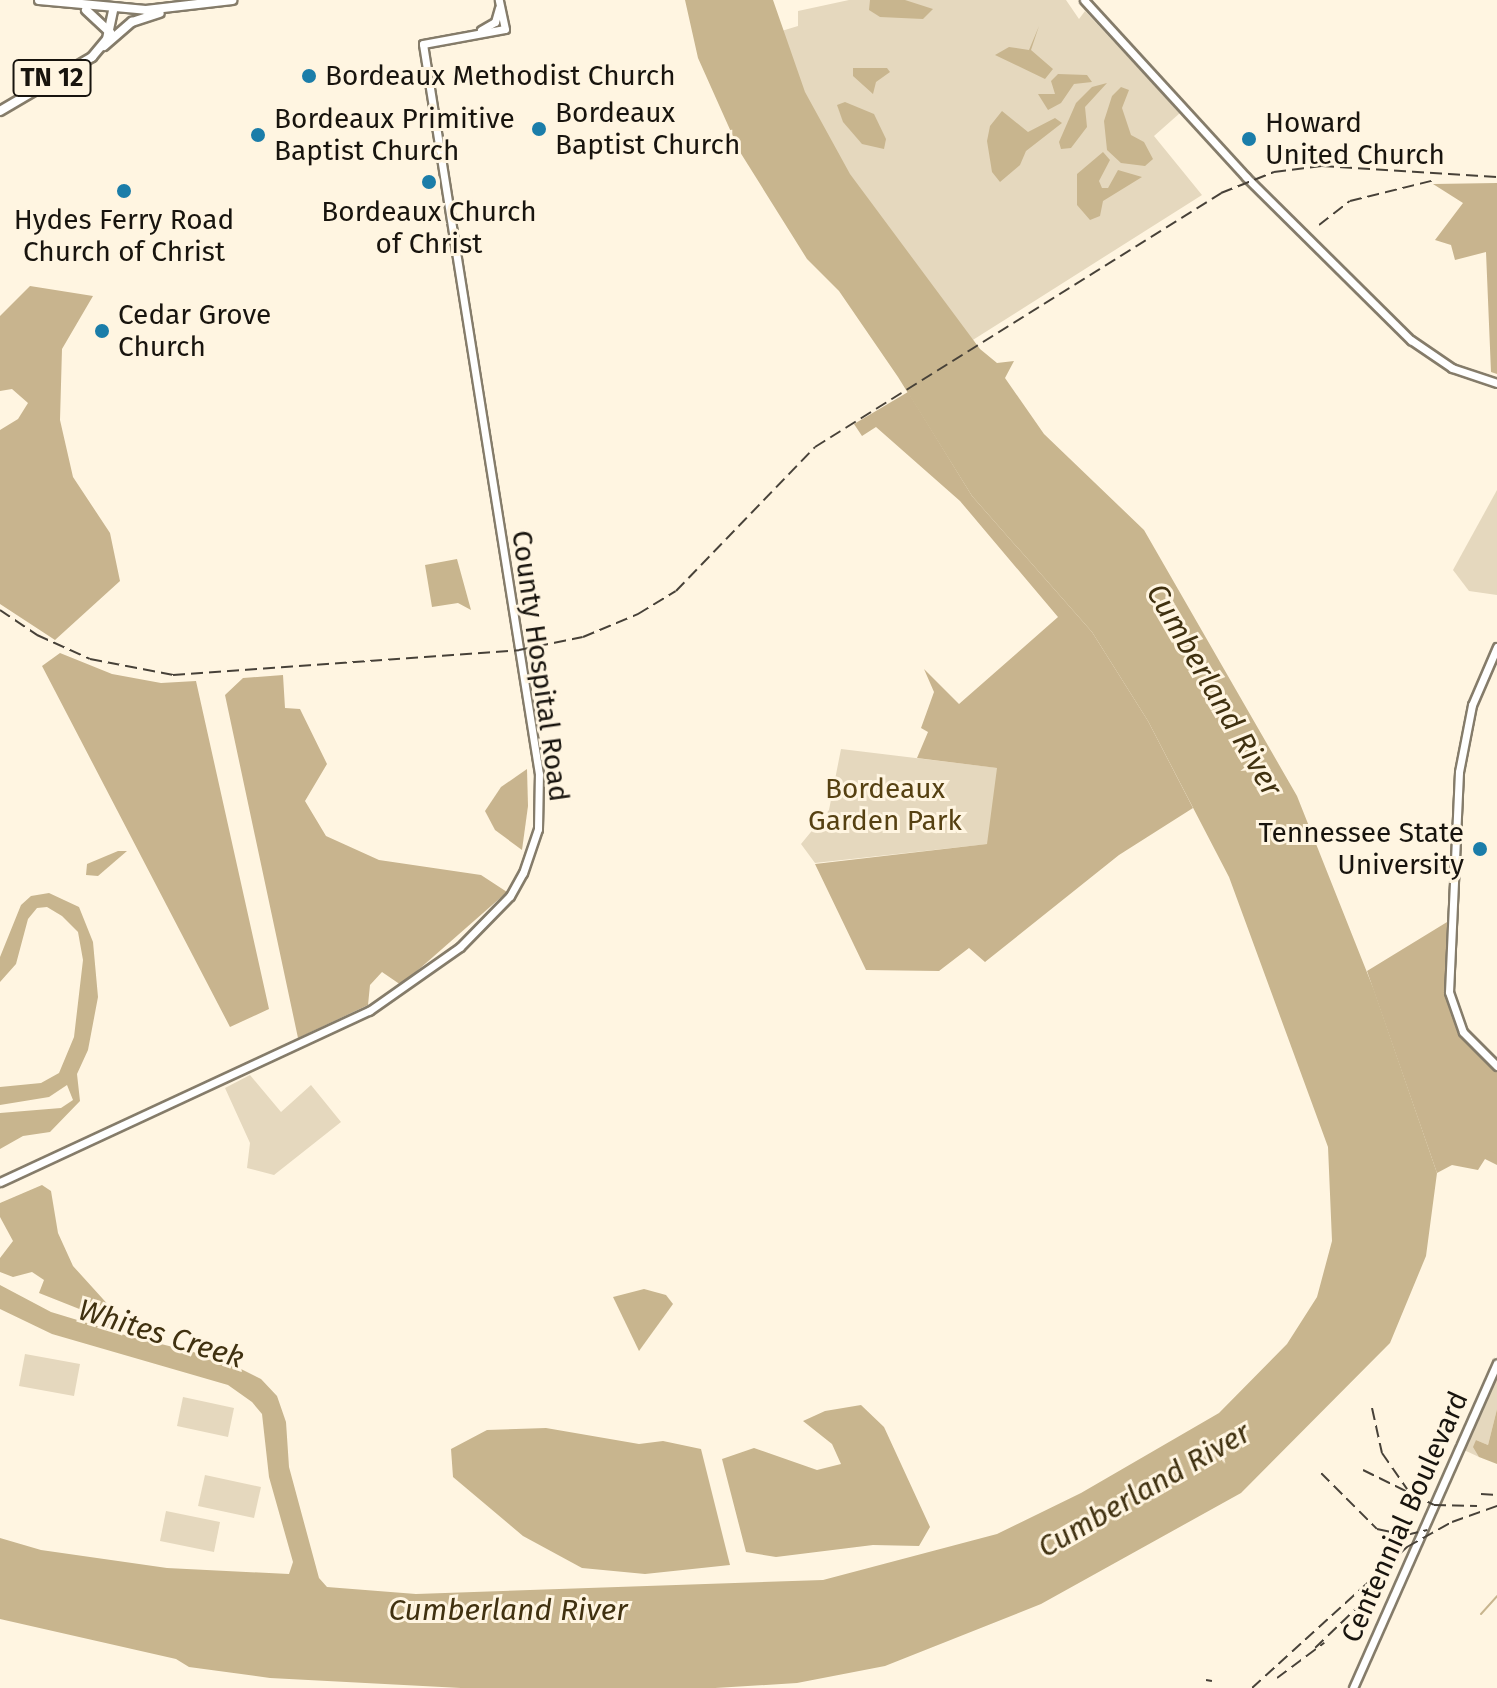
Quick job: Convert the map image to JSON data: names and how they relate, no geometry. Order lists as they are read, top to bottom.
{
  "streets": {
    "main road": ["TN 12", "County Hospital Road", "Centennial Boulevard"]
  },
  "water": ["Cumberland River", "Whites Creek"],
  "parks": ["Bordeaux Garden Park"],
  "places": [
    "Bordeaux Methodist Church",
    "Bordeaux Baptist Church",
    "Bordeaux Primitive Baptist Church",
    "Howard United Church",
    "Bordeaux Church of Christ",
    "Hydes Ferry Road Church of Christ",
    "Cedar Grove Church",
    "Tennessee State University"
  ]
}
